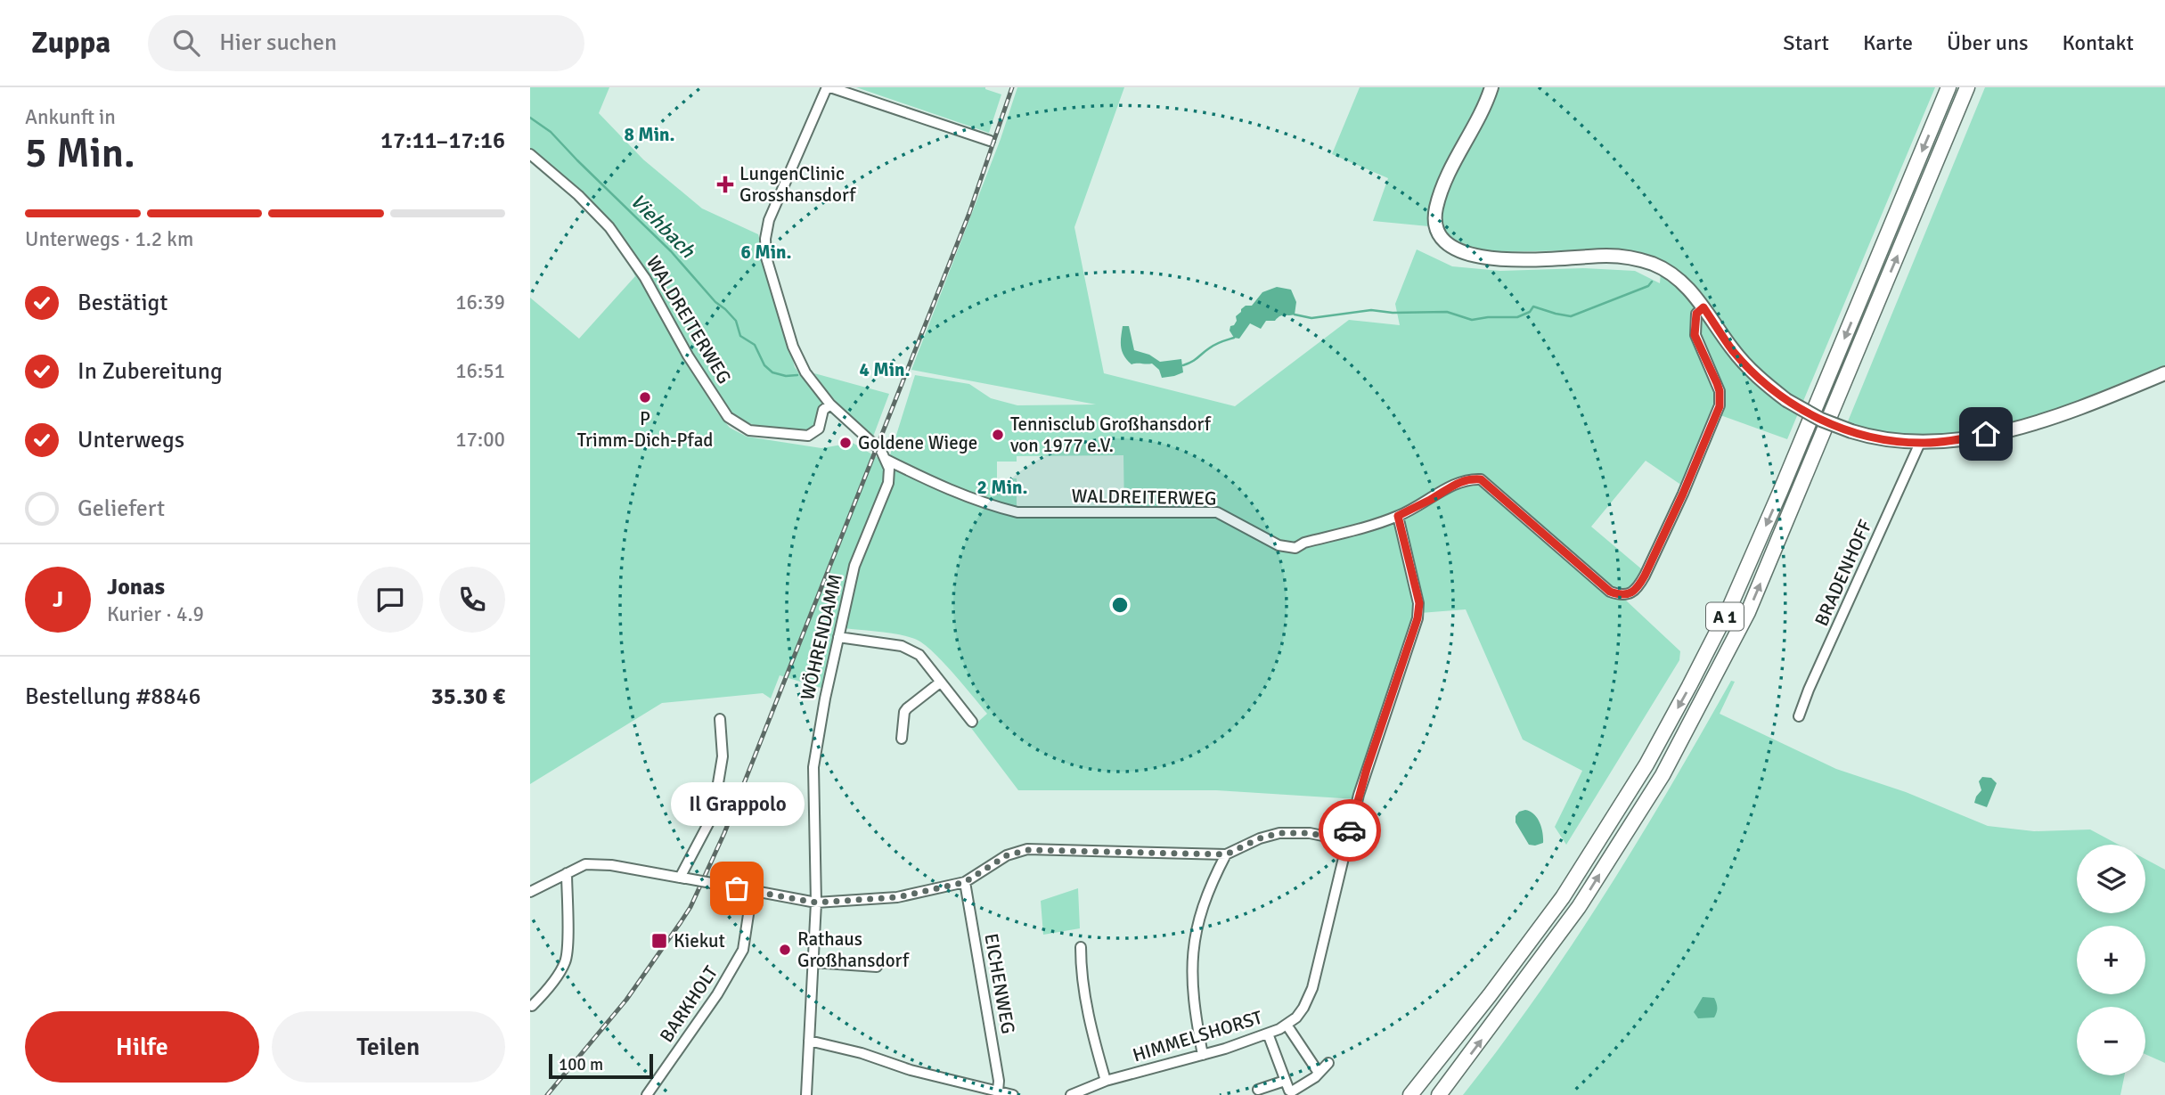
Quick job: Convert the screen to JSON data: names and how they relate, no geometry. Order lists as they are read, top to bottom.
{
  "streets": {
    "highway": ["A 1"],
    "street": [
      "WALDREITERWEG",
      "BRADENHOFF",
      "WÖHRENDAMM",
      "EICHENWEG",
      "BARKHOLT",
      "HIMMELSHORST"
    ]
  },
  "crossings": [
    ["WALDREITERWEG", "WÖHRENDAMM"],
    ["WALDREITERWEG", "HIMMELSHORST"]
  ],
  "water": ["Viehbach"],
  "places": {
    "health": ["LungenClinic Grosshansdorf"],
    "other": [
      "P Trimm-Dich-Pfad",
      "Tennisclub Großhansdorf von 1977 e.V.",
      "Goldene Wiege",
      "Il Grappolo",
      "Rathaus Großhansdorf"
    ],
    "transit": ["Kiekut"]
  },
  "scale_bar": "100 m",
  "page": {
    "header": "Zuppa",
    "search": "Hier suchen",
    "nav": [
      "Start",
      "Karte",
      "Über uns",
      "Kontakt"
    ],
    "heading": ["5 Min.", "Ankunft in", "17:11–17:16"],
    "panel": [
      "Jonas",
      "Kurier · 4.9",
      "Bestellung #8846",
      "35.30 €"
    ],
    "bar": "Unterwegs · 1.2 km",
    "list": [
      ["Bestätigt", "16:39"],
      ["In Zubereitung", "16:51"],
      ["Unterwegs", "17:00"],
      "Geliefert"
    ],
    "round": "J",
    "bubble": "Il Grappolo",
    "map_buttons": ["+", "−"],
    "buttons": ["Hilfe", "Teilen"],
    "scale": "100 m"
  },
  "rings": [
    "8 Min.",
    "6 Min.",
    "4 Min.",
    "2 Min."
  ]
}
